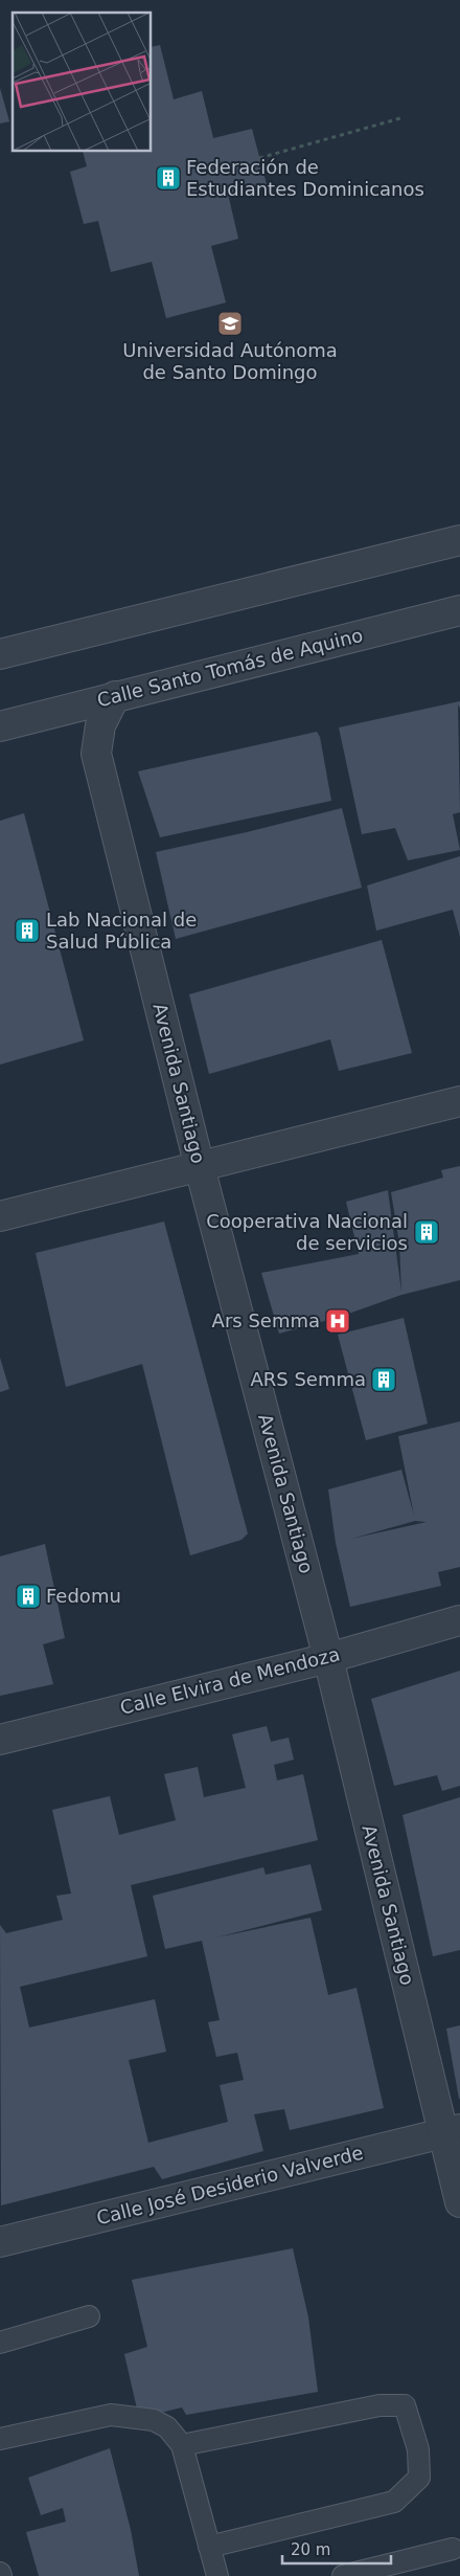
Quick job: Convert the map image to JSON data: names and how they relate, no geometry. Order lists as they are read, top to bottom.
{
  "streets": {
    "street": [
      "Calle Santo Tomás de Aquino",
      "Avenida Santiago",
      "Calle Elvira de Mendoza",
      "Calle José Desiderio Valverde"
    ]
  },
  "crossings": [
    ["Calle Santo Tomás de Aquino", "Avenida Santiago"],
    ["Avenida Santiago", "Calle Elvira de Mendoza"],
    ["Avenida Santiago", "Calle José Desiderio Valverde"]
  ],
  "places": {
    "building": [
      "Federación de Estudiantes Dominicanos",
      "Lab Nacional de Salud Pública",
      "Cooperativa Nacional de servicios",
      "ARS Semma",
      "Fedomu"
    ],
    "school or university": ["Universidad Autónoma de Santo Domingo"],
    "hospital": ["Ars Semma"]
  },
  "scale_bar": "20 m"
}
